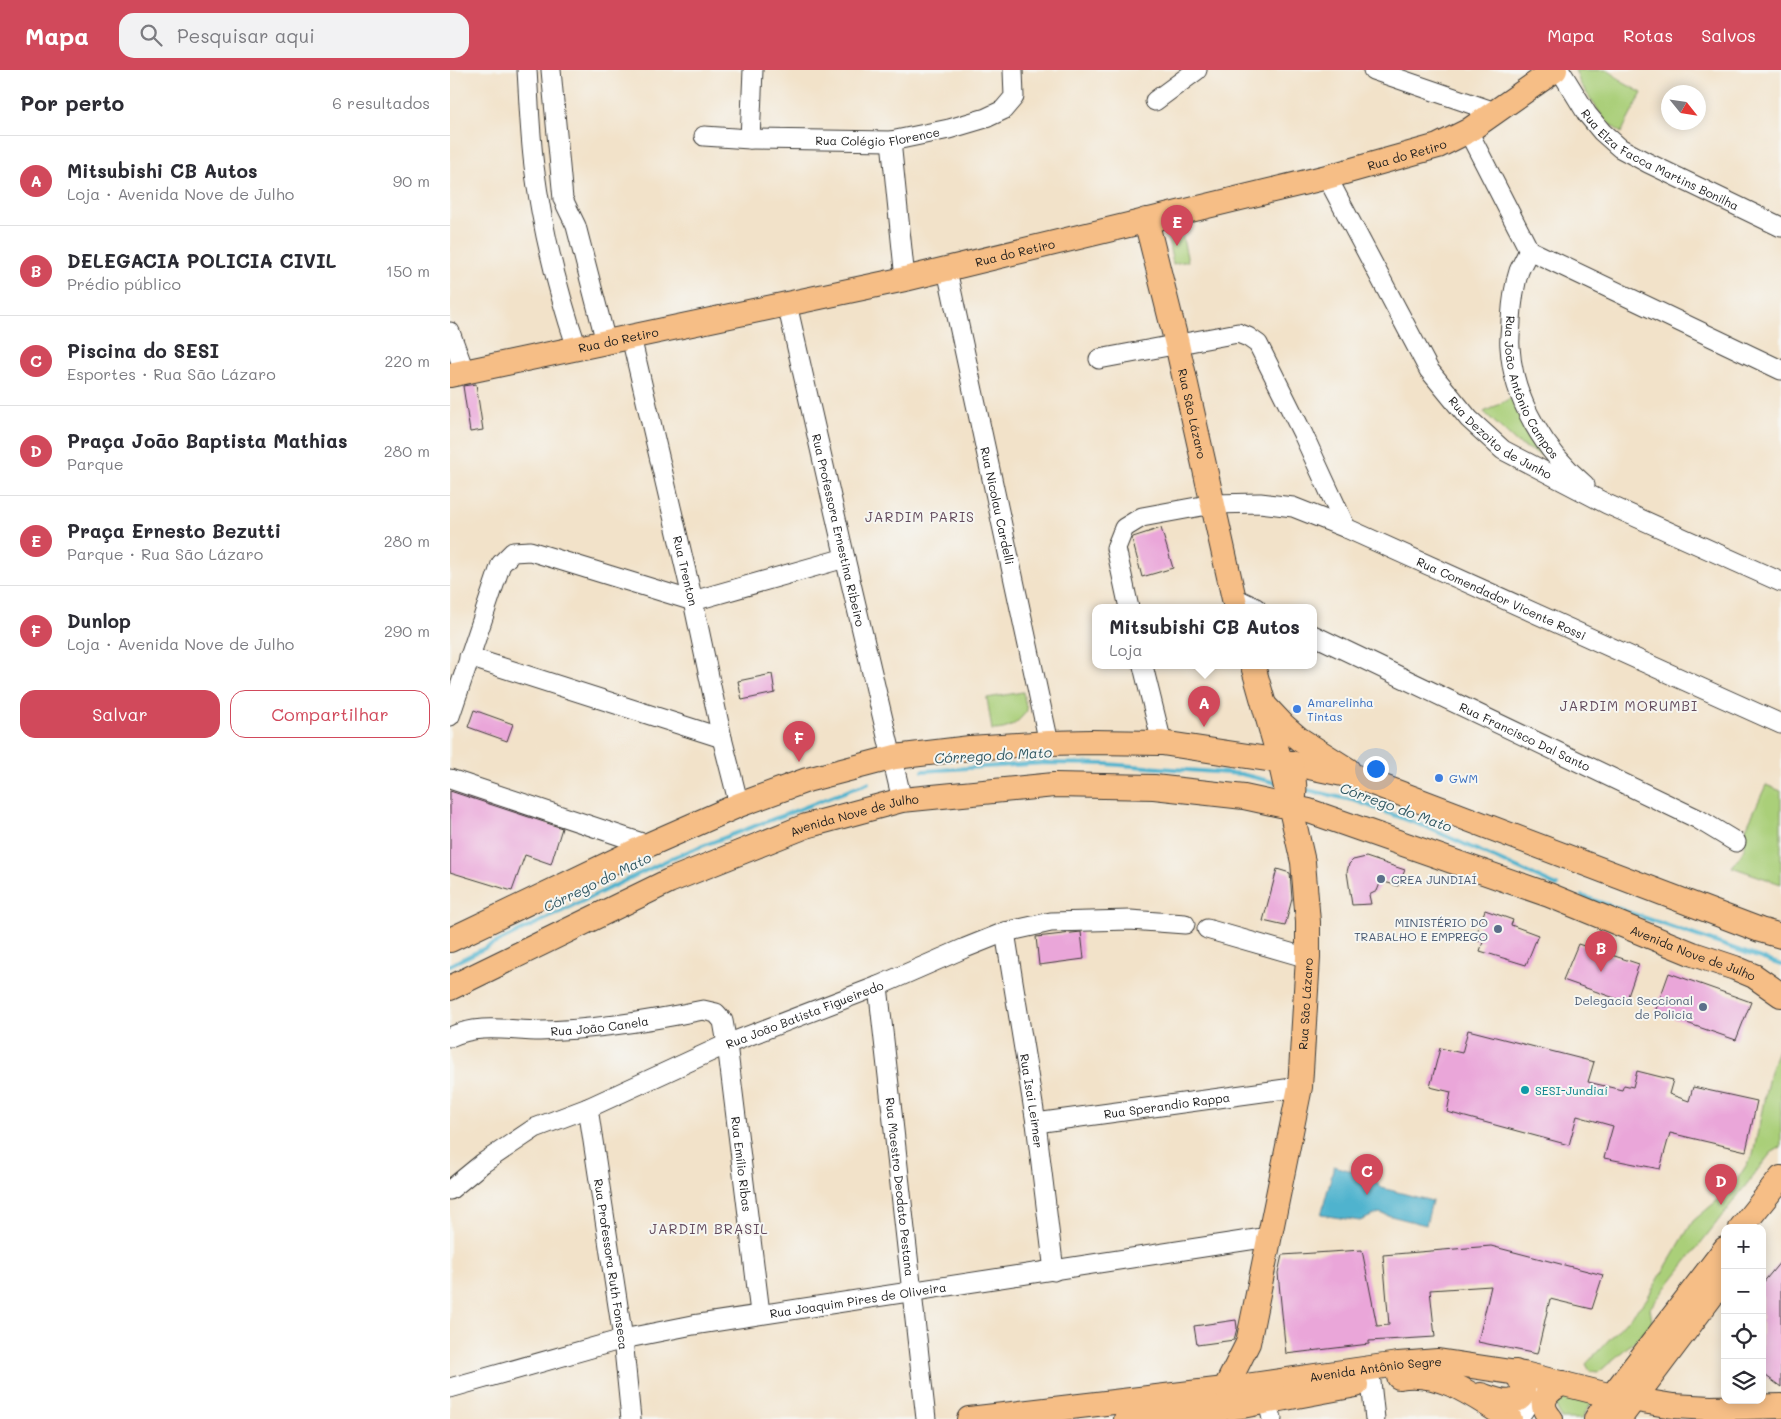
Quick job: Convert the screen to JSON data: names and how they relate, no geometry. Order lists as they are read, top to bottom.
{
  "streets": {
    "main road": [
      "Rua do Retiro",
      "Rua São Lázaro",
      "Avenida Nove de Julho",
      "Avenida Antônio Segre"
    ],
    "street": [
      "Rua Colégio Florence",
      "Rua Elza Facca Martins Bonilha",
      "Rua João Antônio Campos",
      "Rua Dezoito de Junho",
      "Rua Nicolau Cardelli",
      "Rua Professora Ernestina Ribeiro",
      "Rua Trenton",
      "Rua Comendador Vicente Rossi",
      "Rua Francisco Dal Santo",
      "Rua João Batista Figueiredo",
      "Rua João Canela",
      "Rua Isai Leirner",
      "Rua Sperandio Rappa",
      "Rua Emílio Ribas",
      "Rua Maestro Deodato Pestana",
      "Rua Professora Ruth Fonseca",
      "Rua Joaquim Pires de Oliveira"
    ]
  },
  "crossings": [
    ["Rua do Retiro", "Rua São Lázaro"],
    ["Rua do Retiro", "Rua Dezoito de Junho"],
    ["Rua do Retiro", "Rua Nicolau Cardelli"],
    ["Rua do Retiro", "Rua Professora Ernestina Ribeiro"],
    ["Rua do Retiro", "Rua Trenton"],
    ["Rua João Antônio Campos", "Rua Dezoito de Junho"],
    ["Rua São Lázaro", "Rua Comendador Vicente Rossi"],
    ["Rua São Lázaro", "Avenida Nove de Julho"],
    ["Rua São Lázaro", "Rua Sperandio Rappa"],
    ["Rua São Lázaro", "Rua Joaquim Pires de Oliveira"],
    ["Rua São Lázaro", "Avenida Antônio Segre"],
    ["Rua Nicolau Cardelli", "Avenida Nove de Julho"],
    ["Rua Professora Ernestina Ribeiro", "Avenida Nove de Julho"],
    ["Rua Trenton", "Avenida Nove de Julho"],
    ["Rua João Batista Figueiredo", "Rua João Canela"],
    ["Rua João Batista Figueiredo", "Rua Isai Leirner"],
    ["Rua João Batista Figueiredo", "Rua Emílio Ribas"],
    ["Rua João Batista Figueiredo", "Rua Maestro Deodato Pestana"],
    ["Rua João Batista Figueiredo", "Rua Professora Ruth Fonseca"],
    ["Rua João Canela", "Rua Emílio Ribas"],
    ["Rua Isai Leirner", "Rua Sperandio Rappa"],
    ["Rua Isai Leirner", "Rua Joaquim Pires de Oliveira"],
    ["Rua Emílio Ribas", "Rua Joaquim Pires de Oliveira"],
    ["Rua Maestro Deodato Pestana", "Rua Joaquim Pires de Oliveira"],
    ["Rua Professora Ruth Fonseca", "Rua Joaquim Pires de Oliveira"]
  ],
  "districts": ["JARDIM PARIS", "JARDIM MORUMBI", "JARDIM BRASIL"],
  "water": ["Córrego do Mato"],
  "places": [
    "Amarelinha Tintas",
    "GWM",
    "CREA JUNDIAÍ",
    "MINISTÉRIO DO TRABALHO E EMPREGO",
    "Delegacia Seccional de Policia",
    "SESI-Jundiaí"
  ],
  "north": "bottom right",
  "page": {
    "header": "Mapa",
    "search": "Pesquisar aqui",
    "nav": ["Mapa", "Rotas", "Salvos"],
    "heading": ["Por perto", "6 resultados"],
    "list": [
      {
        "mark": "A",
        "name": "Mitsubishi CB Autos",
        "note": "Loja · Avenida Nove de Julho",
        "value": "90 m"
      },
      {
        "mark": "B",
        "name": "DELEGACIA POLICIA CIVIL",
        "note": "Prédio público",
        "value": "150 m"
      },
      {
        "mark": "C",
        "name": "Piscina do SESI",
        "note": "Esportes · Rua São Lázaro",
        "value": "220 m"
      },
      {
        "mark": "D",
        "name": "Praça João Baptista Mathias",
        "note": "Parque",
        "value": "280 m"
      },
      {
        "mark": "E",
        "name": "Praça Ernesto Bezutti",
        "note": "Parque · Rua São Lázaro",
        "value": "280 m"
      },
      {
        "mark": "F",
        "name": "Dunlop",
        "note": "Loja · Avenida Nove de Julho",
        "value": "290 m"
      }
    ],
    "pins": [
      "E",
      "A",
      "F",
      "B",
      "C",
      "D"
    ],
    "popup": ["Mitsubishi CB Autos", "Loja"],
    "buttons": ["Salvar", "Compartilhar"],
    "map_buttons": ["+", "−"]
  }
}
